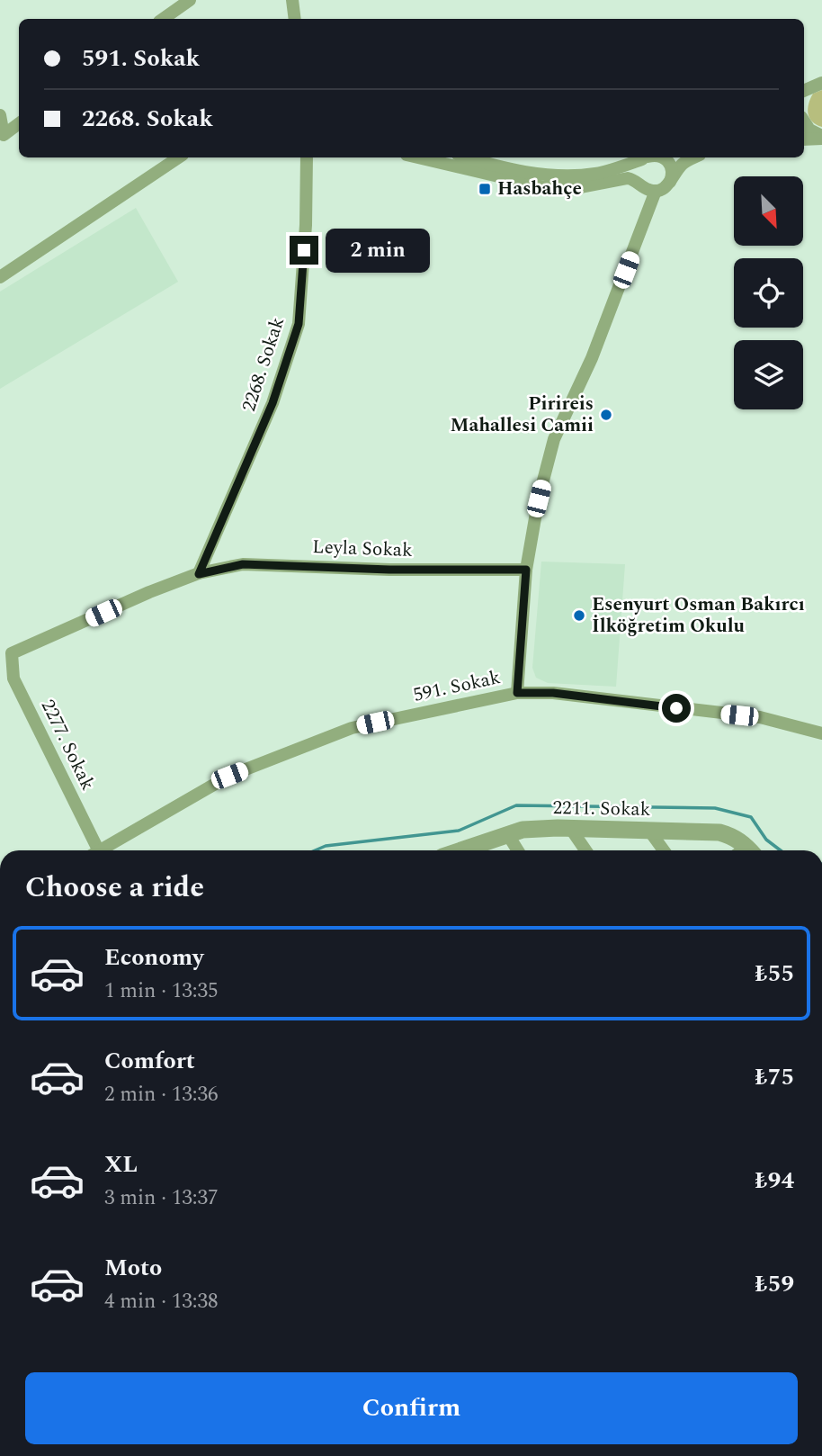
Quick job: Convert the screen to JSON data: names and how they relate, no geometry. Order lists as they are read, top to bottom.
{
  "streets": {
    "street": [
      "2268. Sokak",
      "Leyla Sokak",
      "591. Sokak",
      "2277. Sokak",
      "2211. Sokak"
    ]
  },
  "crossings": [
    ["2268. Sokak", "Leyla Sokak"],
    ["2268. Sokak", "2277. Sokak"],
    ["Leyla Sokak", "2277. Sokak"]
  ],
  "places": {
    "transit": ["Hasbahçe"],
    "other": ["Pirireis Mahallesi Camii", "Esenyurt Osman Bakırcı İlköğretim Okulu"]
  },
  "north": "bottom right",
  "page": {
    "banner": ["591. Sokak", "2268. Sokak"],
    "bubble": "2 min",
    "heading": "Choose a ride",
    "list": [
      {
        "name": "Economy",
        "note": "1 min · 13:35",
        "value": "₺55"
      },
      {
        "name": "Comfort",
        "note": "2 min · 13:36",
        "value": "₺75"
      },
      {
        "name": "XL",
        "note": "3 min · 13:37",
        "value": "₺94"
      },
      {
        "name": "Moto",
        "note": "4 min · 13:38",
        "value": "₺59"
      }
    ],
    "buttons": "Confirm"
  }
}
